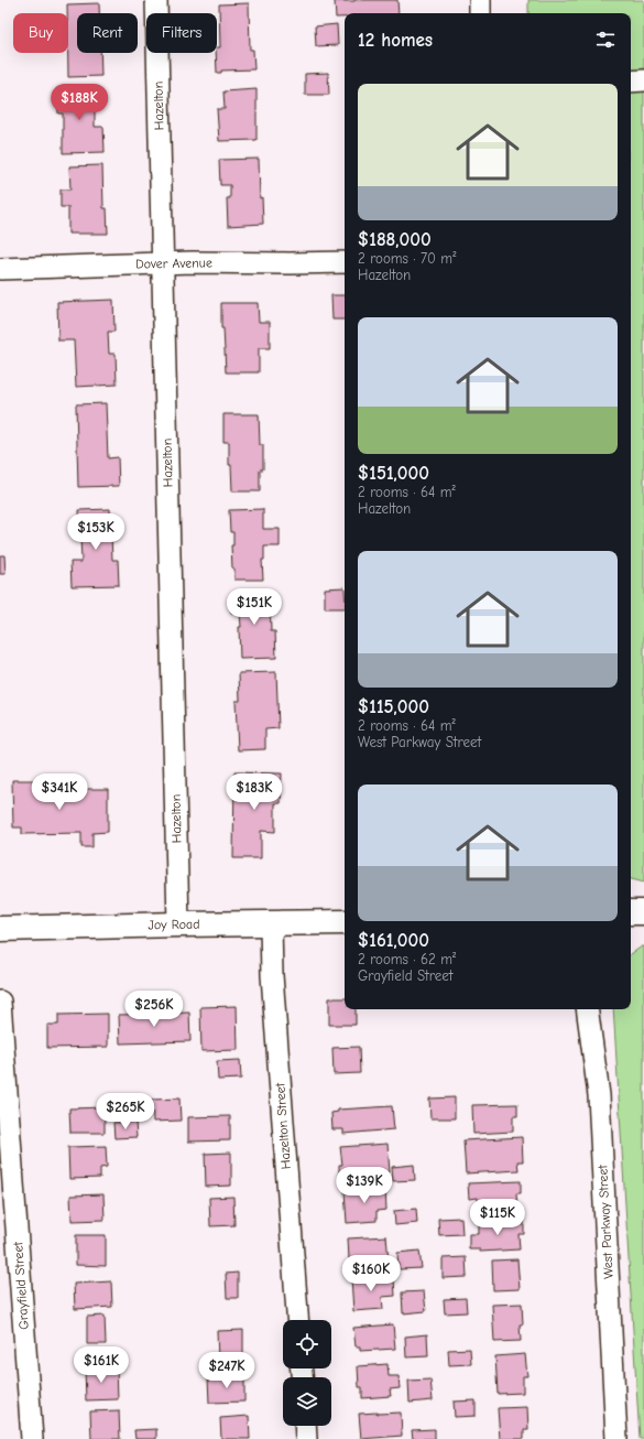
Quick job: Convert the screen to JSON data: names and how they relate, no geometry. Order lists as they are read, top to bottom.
{
  "streets": {
    "main road": ["Joy Road"],
    "street": [
      "Hazelton",
      "Dover Avenue",
      "Hazelton Street",
      "West Parkway Street",
      "Grayfield Street"
    ]
  },
  "crossings": [
    ["Hazelton", "Dover Avenue"],
    ["Hazelton", "Joy Road"],
    ["Joy Road", "Hazelton Street"]
  ],
  "page": {
    "chip": ["Buy", "Rent", "Filters"],
    "heading": "12 homes",
    "list": [
      {
        "name": "$188,000",
        "note": "2 rooms · 70 m² · Hazelton"
      },
      {
        "name": "$151,000",
        "note": "2 rooms · 64 m² · Hazelton"
      },
      {
        "name": "$115,000",
        "note": "2 rooms · 64 m² · West Parkway Street"
      },
      {
        "name": "$161,000",
        "note": "2 rooms · 62 m² · Grayfield Street"
      }
    ],
    "price": [
      "$188K",
      "$153K",
      "$151K",
      "$341K",
      "$183K",
      "$256K",
      "$265K",
      "$139K",
      "$115K",
      "$160K",
      "$161K",
      "$247K"
    ]
  }
}
